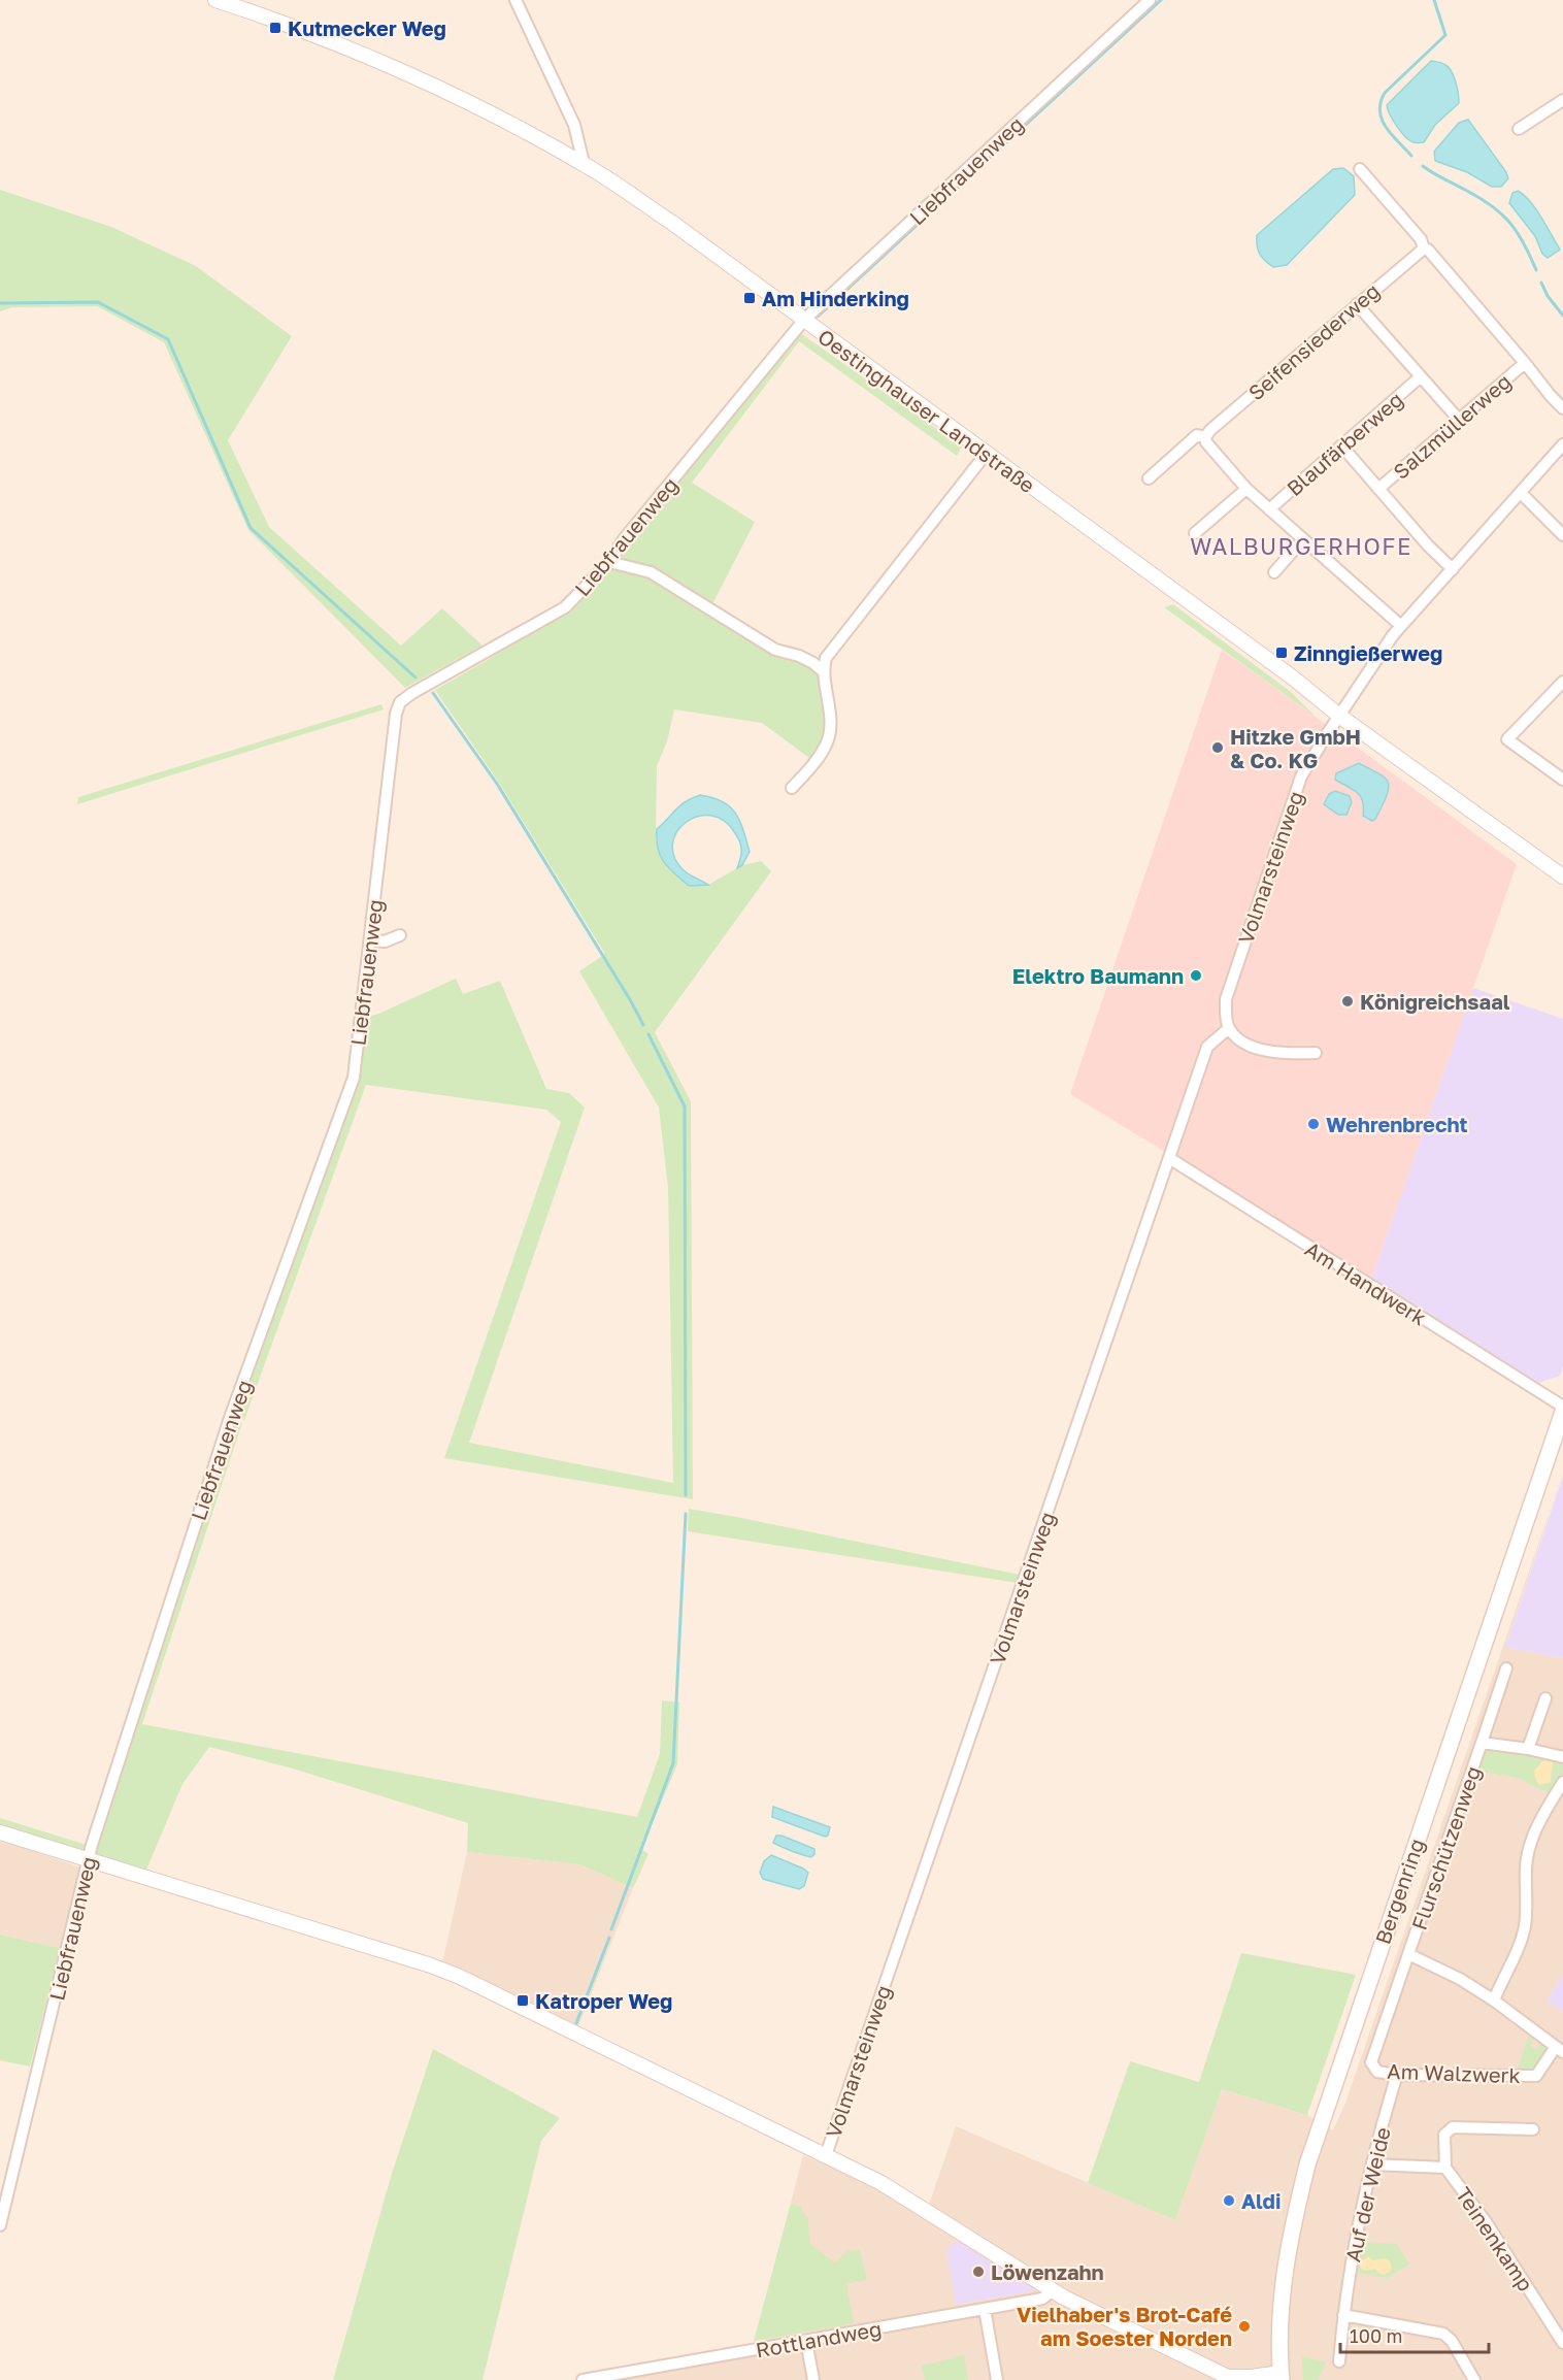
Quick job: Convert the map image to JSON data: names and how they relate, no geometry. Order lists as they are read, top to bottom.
{
  "streets": {
    "main road": ["Bergenring"],
    "street": [
      "Liebfrauenweg",
      "Seifensiederweg",
      "Oestinghauser Landstraße",
      "Salzmüllerweg",
      "Blaufärberweg",
      "Volmarsteinweg",
      "Am Handwerk",
      "Flurschützenweg",
      "Am Walzwerk",
      "Auf der Weide",
      "Teinenkamp",
      "Rottlandweg"
    ]
  },
  "crossings": [
    ["Liebfrauenweg", "Oestinghauser Landstraße"],
    ["Oestinghauser Landstraße", "Volmarsteinweg"],
    ["Volmarsteinweg", "Am Handwerk"],
    ["Flurschützenweg", "Am Walzwerk"],
    ["Am Walzwerk", "Auf der Weide"],
    ["Auf der Weide", "Teinenkamp"]
  ],
  "districts": ["WALBURGERHOFE"],
  "places": {
    "transit": [
      "Kutmecker Weg",
      "Am Hinderking",
      "Zinngießerweg",
      "Katroper Weg"
    ],
    "other": [
      "Hitzke GmbH & Co. KG",
      "Elektro Baumann",
      "Königreichsaal",
      "Wehrenbrecht",
      "Aldi",
      "Löwenzahn",
      "Vielhaber's Brot-Café am Soester Norden"
    ]
  },
  "scale_bar": "100 m"
}
